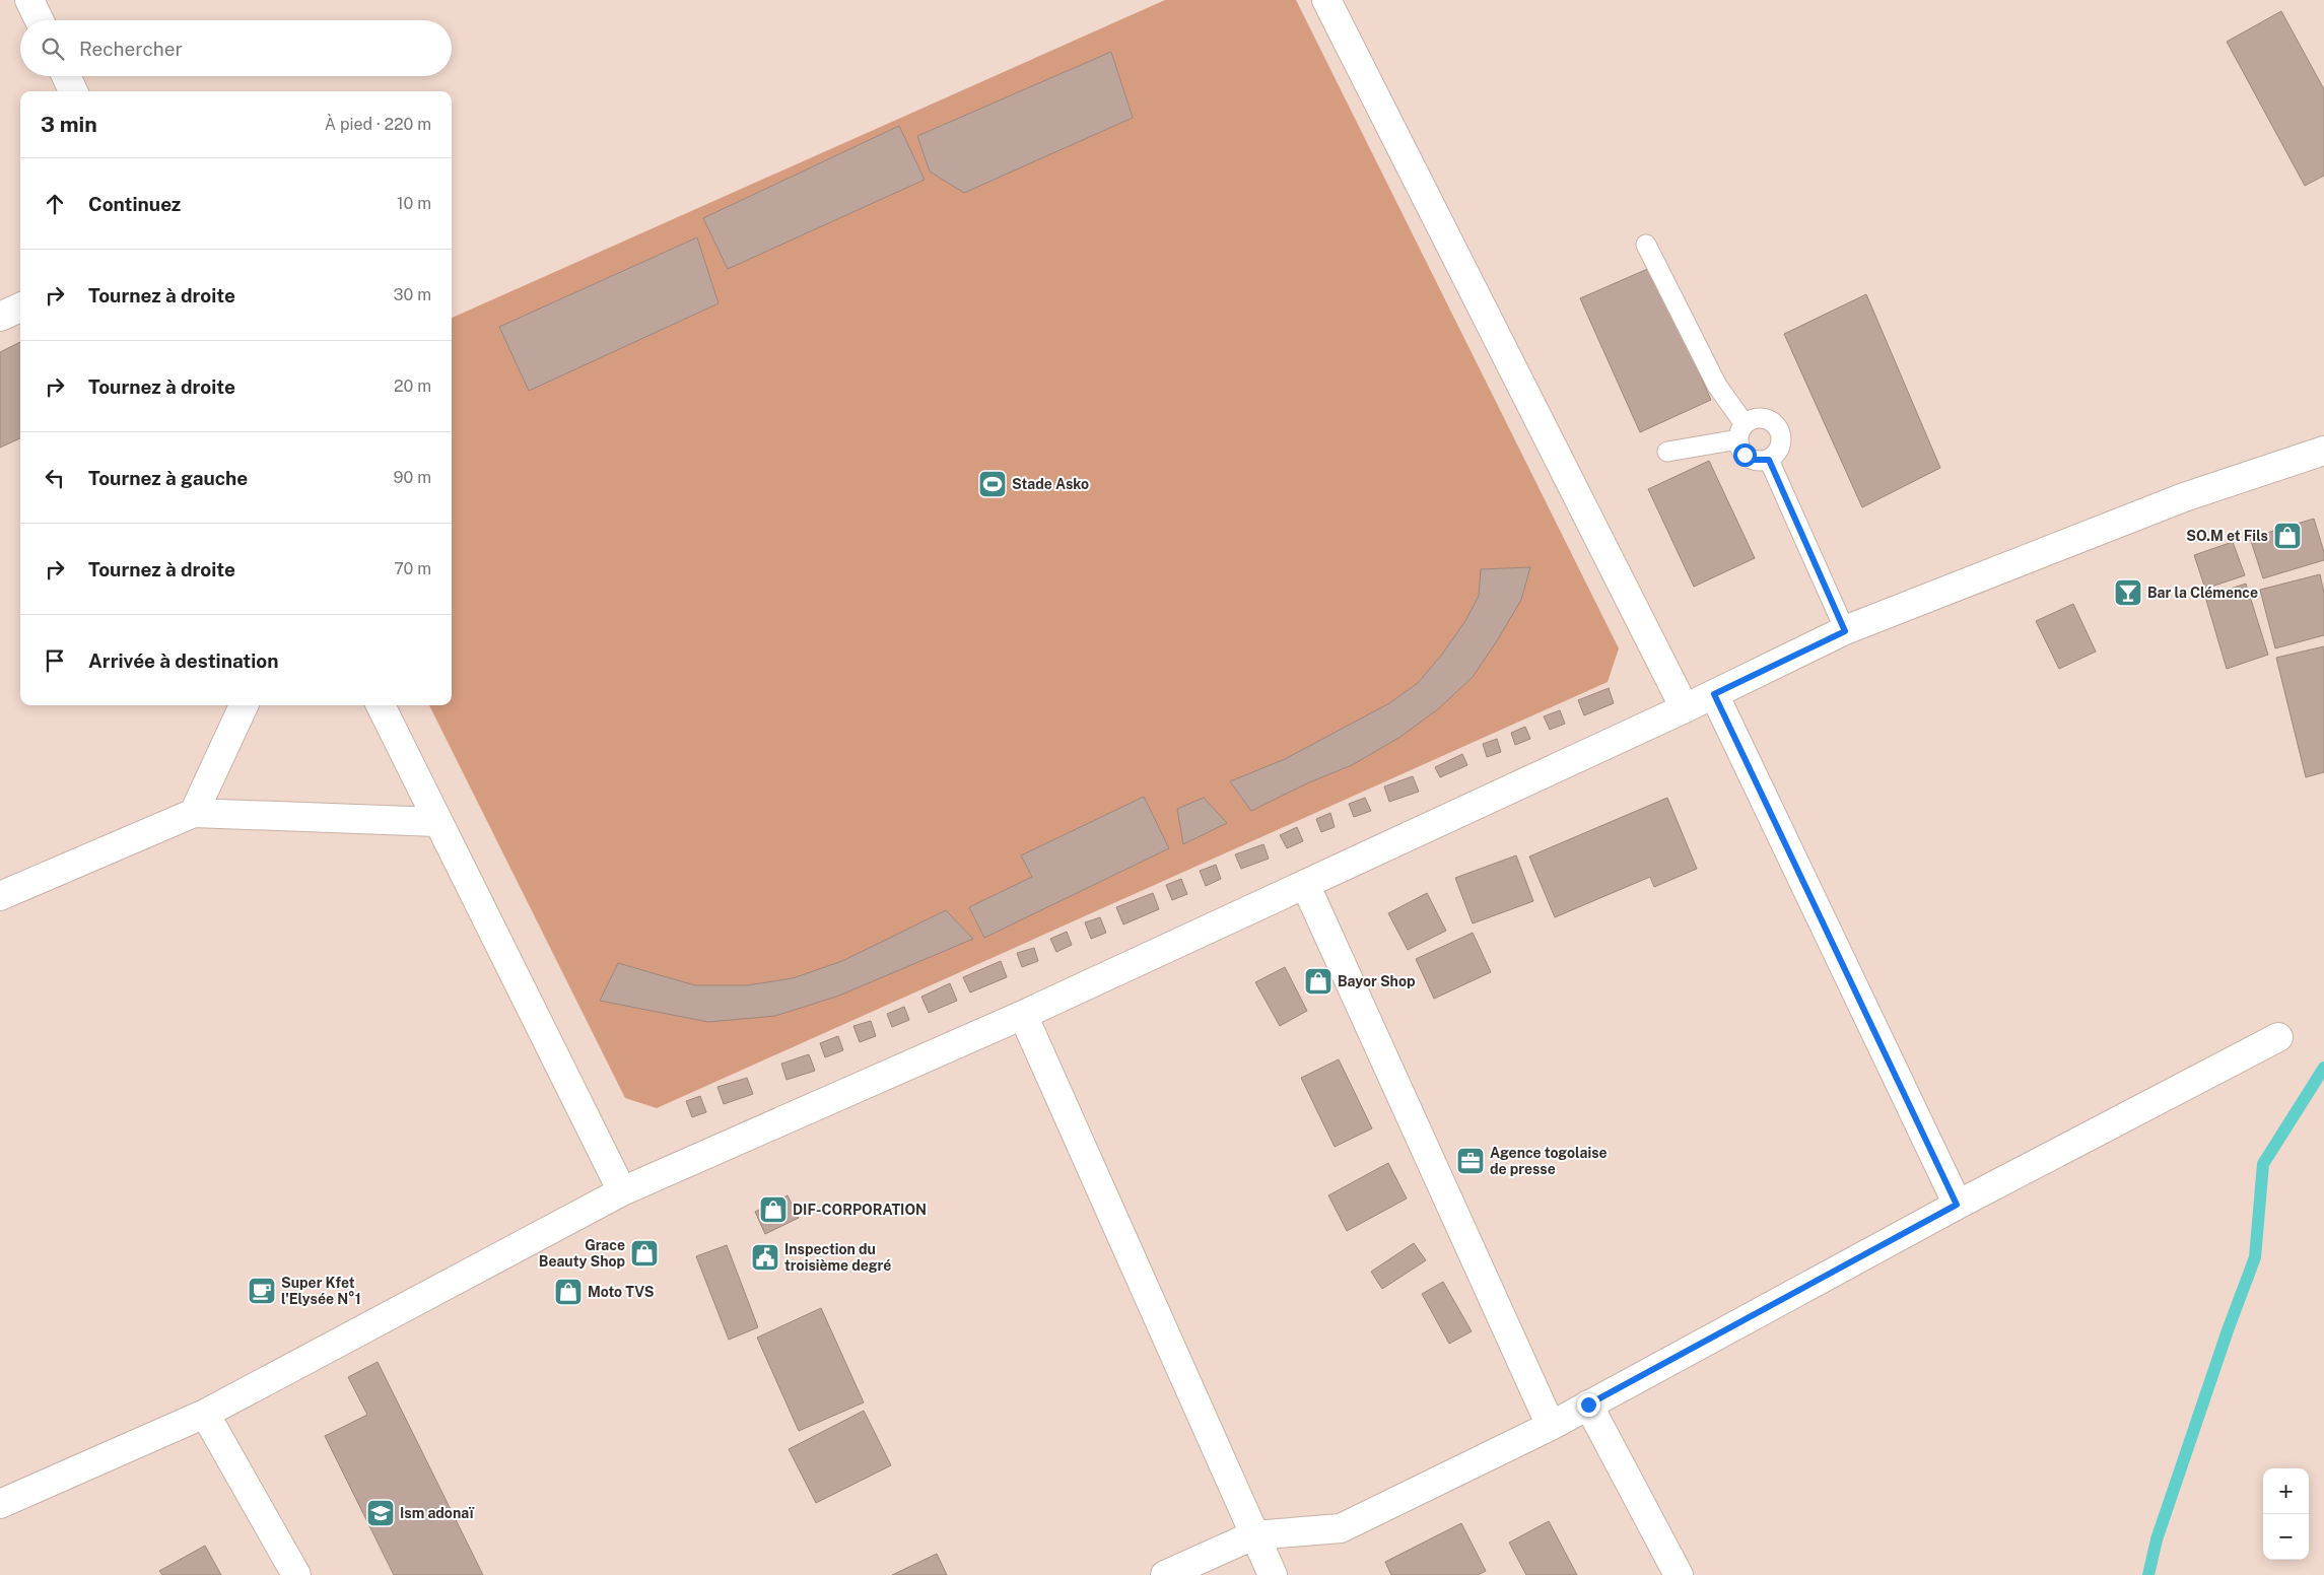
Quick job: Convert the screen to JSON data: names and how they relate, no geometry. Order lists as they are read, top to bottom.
{
  "places": {
    "sports": ["Stade Asko"],
    "shop": [
      "SO.M et Fils",
      "Bayor Shop",
      "DIF-CORPORATION",
      "Grace Beauty Shop",
      "Moto TVS"
    ],
    "bar": ["Bar la Clémence"],
    "office": ["Agence togolaise de presse"],
    "public building": ["Inspection du troisième degré"],
    "cafe": ["Super Kfet l'Elysée N°1"],
    "school or university": ["Ism adonaï"]
  },
  "page": {
    "search": "Rechercher",
    "heading": ["3 min", "À pied · 220 m"],
    "list": [
      ["Continuez", "10 m"],
      ["Tournez à droite", "30 m"],
      ["Tournez à droite", "20 m"],
      ["Tournez à gauche", "90 m"],
      ["Tournez à droite", "70 m"],
      "Arrivée à destination"
    ],
    "map_buttons": ["+", "−"]
  }
}
